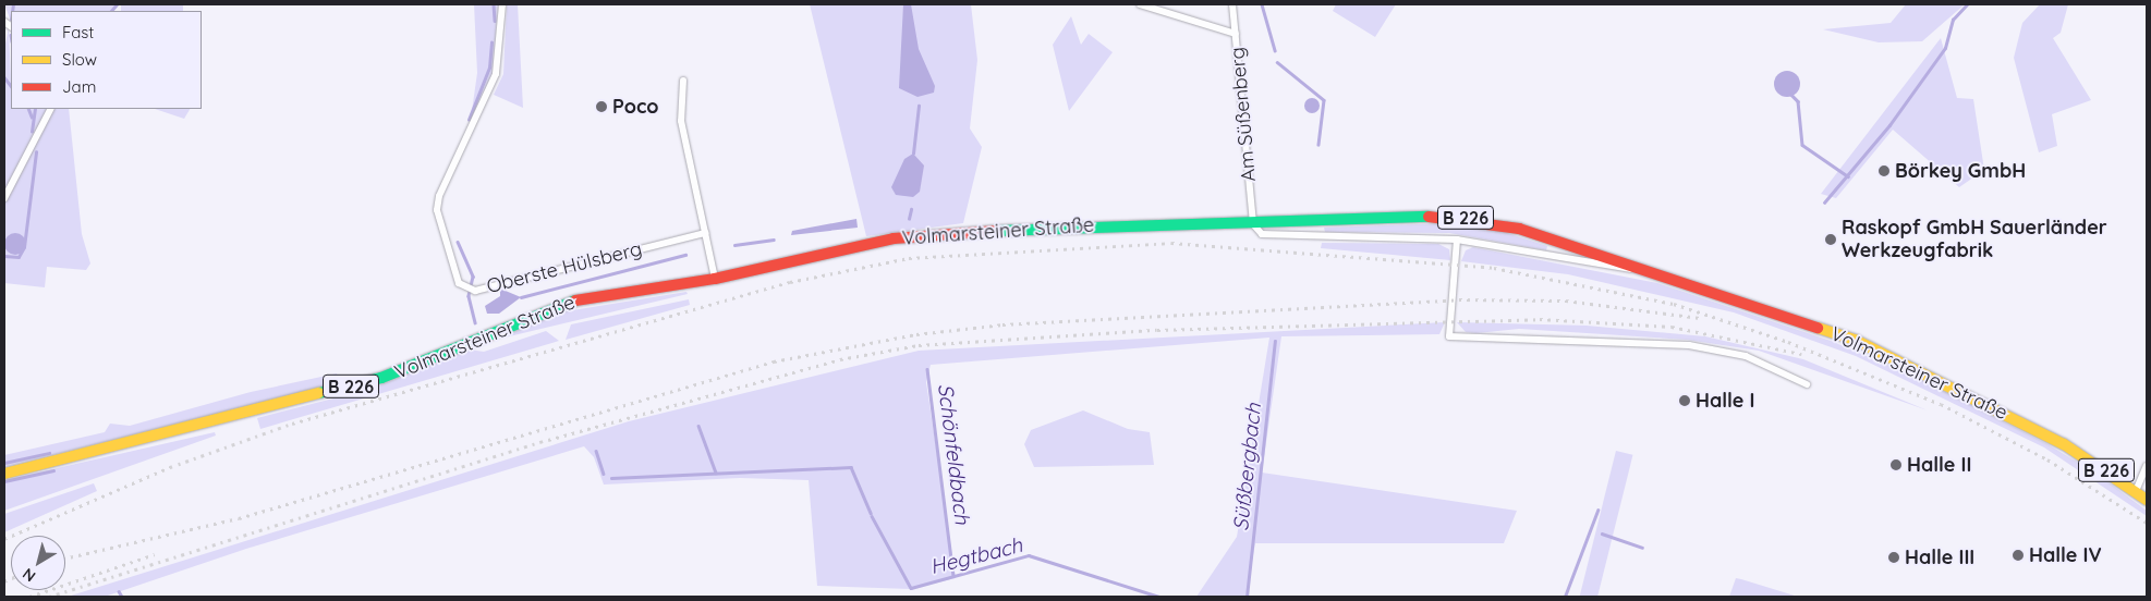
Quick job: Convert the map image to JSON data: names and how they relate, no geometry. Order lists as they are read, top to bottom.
{
  "streets": {
    "main road": ["B 226", "Volmarsteiner Straße"],
    "street": ["Am Süßenberg", "Oberste Hülsberg"]
  },
  "crossings": [
    ["Am Süßenberg", "Volmarsteiner Straße"]
  ],
  "water": ["Schönfeldbach", "Süßbergbach", "Hegtbach"],
  "places": [
    "Poco",
    "Börkey GmbH",
    "Raskopf GmbH Sauerländer Werkzeugfabrik",
    "Halle I",
    "Halle II",
    "Halle IV",
    "Halle III"
  ],
  "legend": ["Fast", "Slow", "Jam"],
  "north": "bottom left"
}
